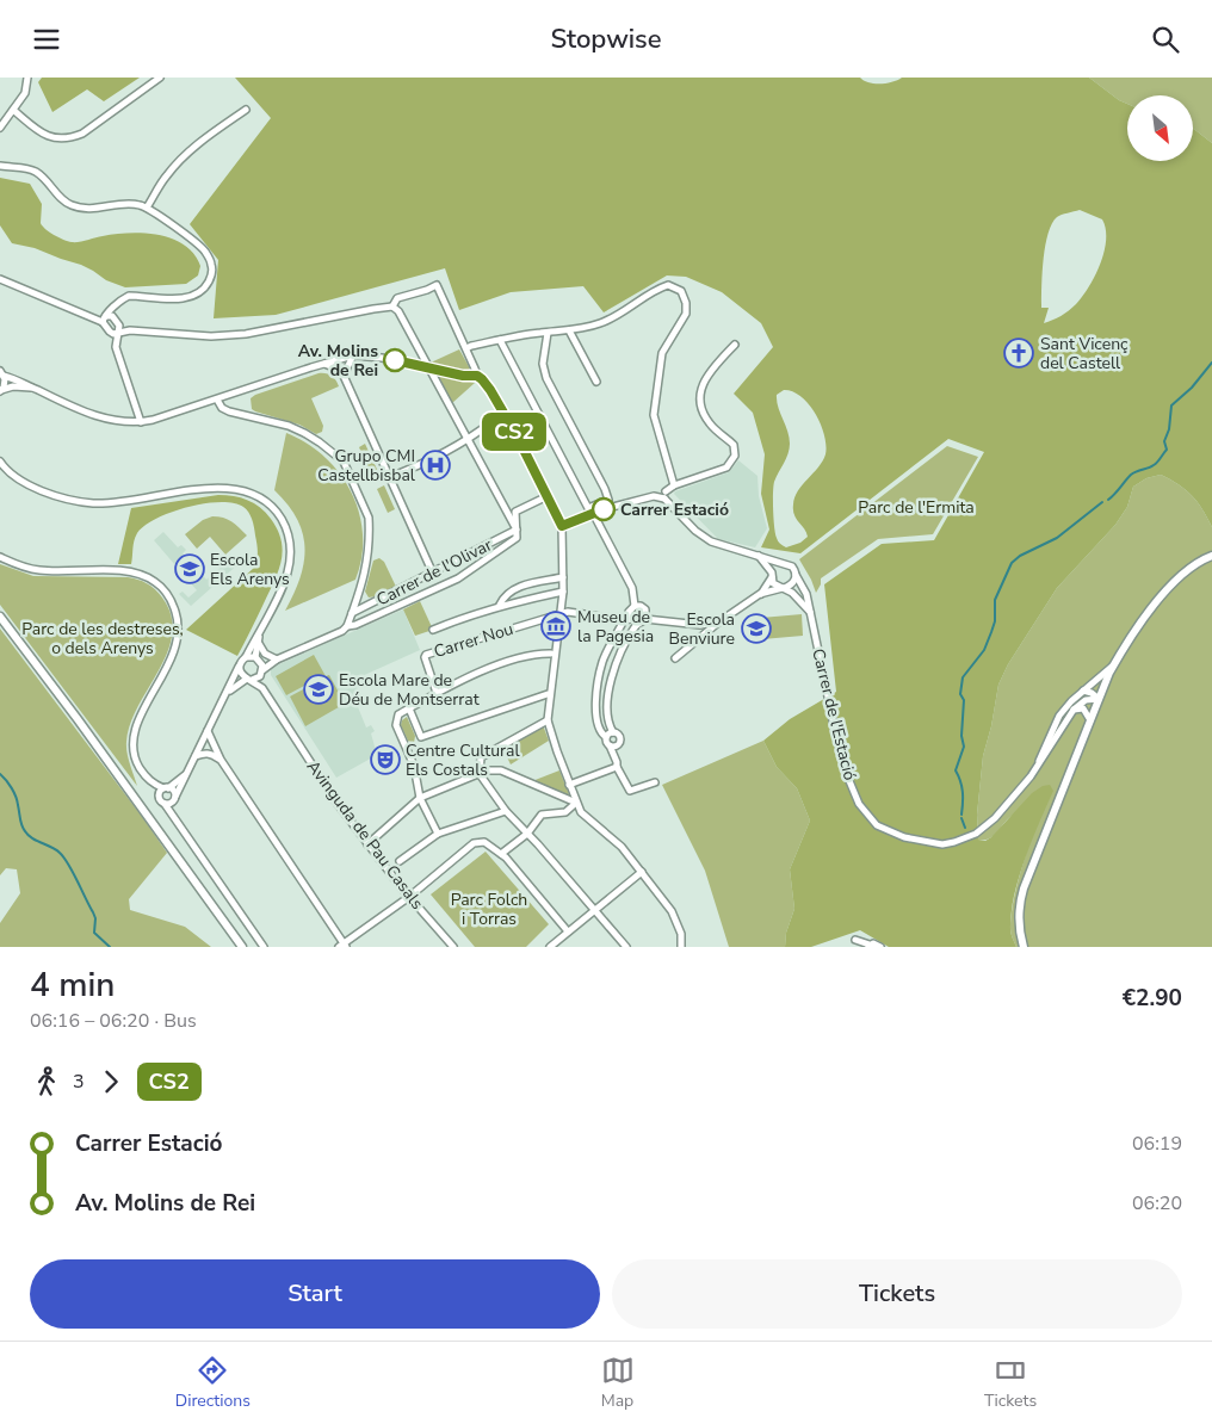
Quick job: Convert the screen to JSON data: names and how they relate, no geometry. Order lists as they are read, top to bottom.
{
  "streets": {
    "street": [
      "Carrer de l'Olivar",
      "Carrer Nou",
      "Carrer de l'Estació",
      "Avinguda de Pau Casals"
    ]
  },
  "crossings": [
    ["Carrer de l'Olivar", "Avinguda de Pau Casals"]
  ],
  "parks": ["Parc de l'Ermita", "Parc de les destreses, o dels Arenys", "Parc Folch i Torras"],
  "places": {
    "church": ["Sant Vicenç del Castell"],
    "other": ["Av. Molins de Rei", "Carrer Estació"],
    "hospital": ["Grupo CMI Castellbisbal"],
    "school or university": ["Escola Els Arenys", "Escola Benviure", "Escola Mare de Déu de Montserrat"],
    "museum": ["Museu de la Pagesia"],
    "theatre": ["Centre Cultural Els Costals"]
  },
  "lines": ["bus line CS2"],
  "north": "bottom right",
  "page": {
    "header": "Stopwise",
    "on_map": "CS2",
    "heading": ["4 min", "06:16 – 06:20 · Bus", "€2.90"],
    "legs": ["3", "CS2"],
    "list": [
      {
        "name": "Carrer Estació",
        "value": "06:19"
      },
      {
        "name": "Av. Molins de Rei",
        "value": "06:20"
      }
    ],
    "buttons": ["Start", "Tickets"],
    "tabs": ["Directions", "Map", "Tickets"]
  }
}
